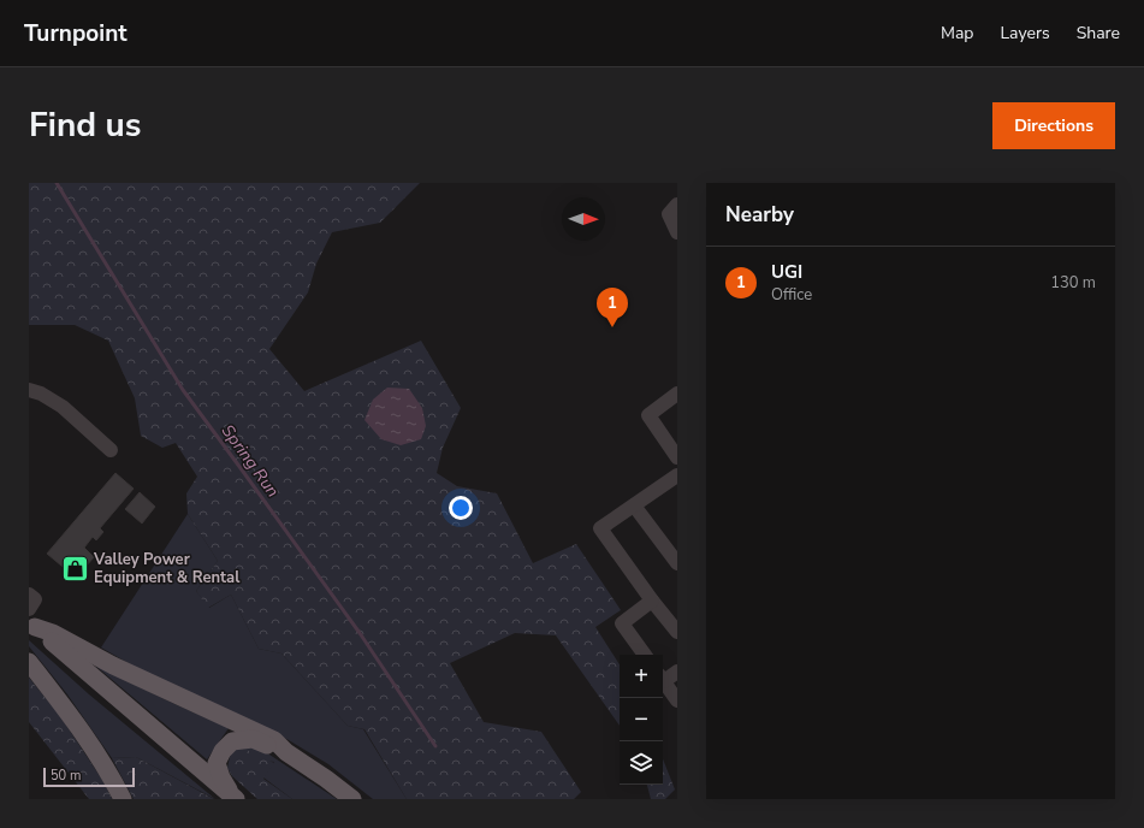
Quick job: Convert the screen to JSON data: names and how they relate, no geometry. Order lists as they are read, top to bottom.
{
  "water": ["Spring Run"],
  "places": {
    "shop": ["Valley Power Equipment & Rental"]
  },
  "scale_bar": "50 m",
  "north": "right",
  "page": {
    "header": "Turnpoint",
    "nav": ["Map", "Layers", "Share"],
    "title": "Find us",
    "buttons": "Directions",
    "heading": "Nearby",
    "list": [
      {
        "mark": "1",
        "name": "UGI",
        "note": "Office",
        "value": "130 m"
      }
    ],
    "pins": "1",
    "map_buttons": ["+", "−"],
    "scale": "50 m"
  }
}
